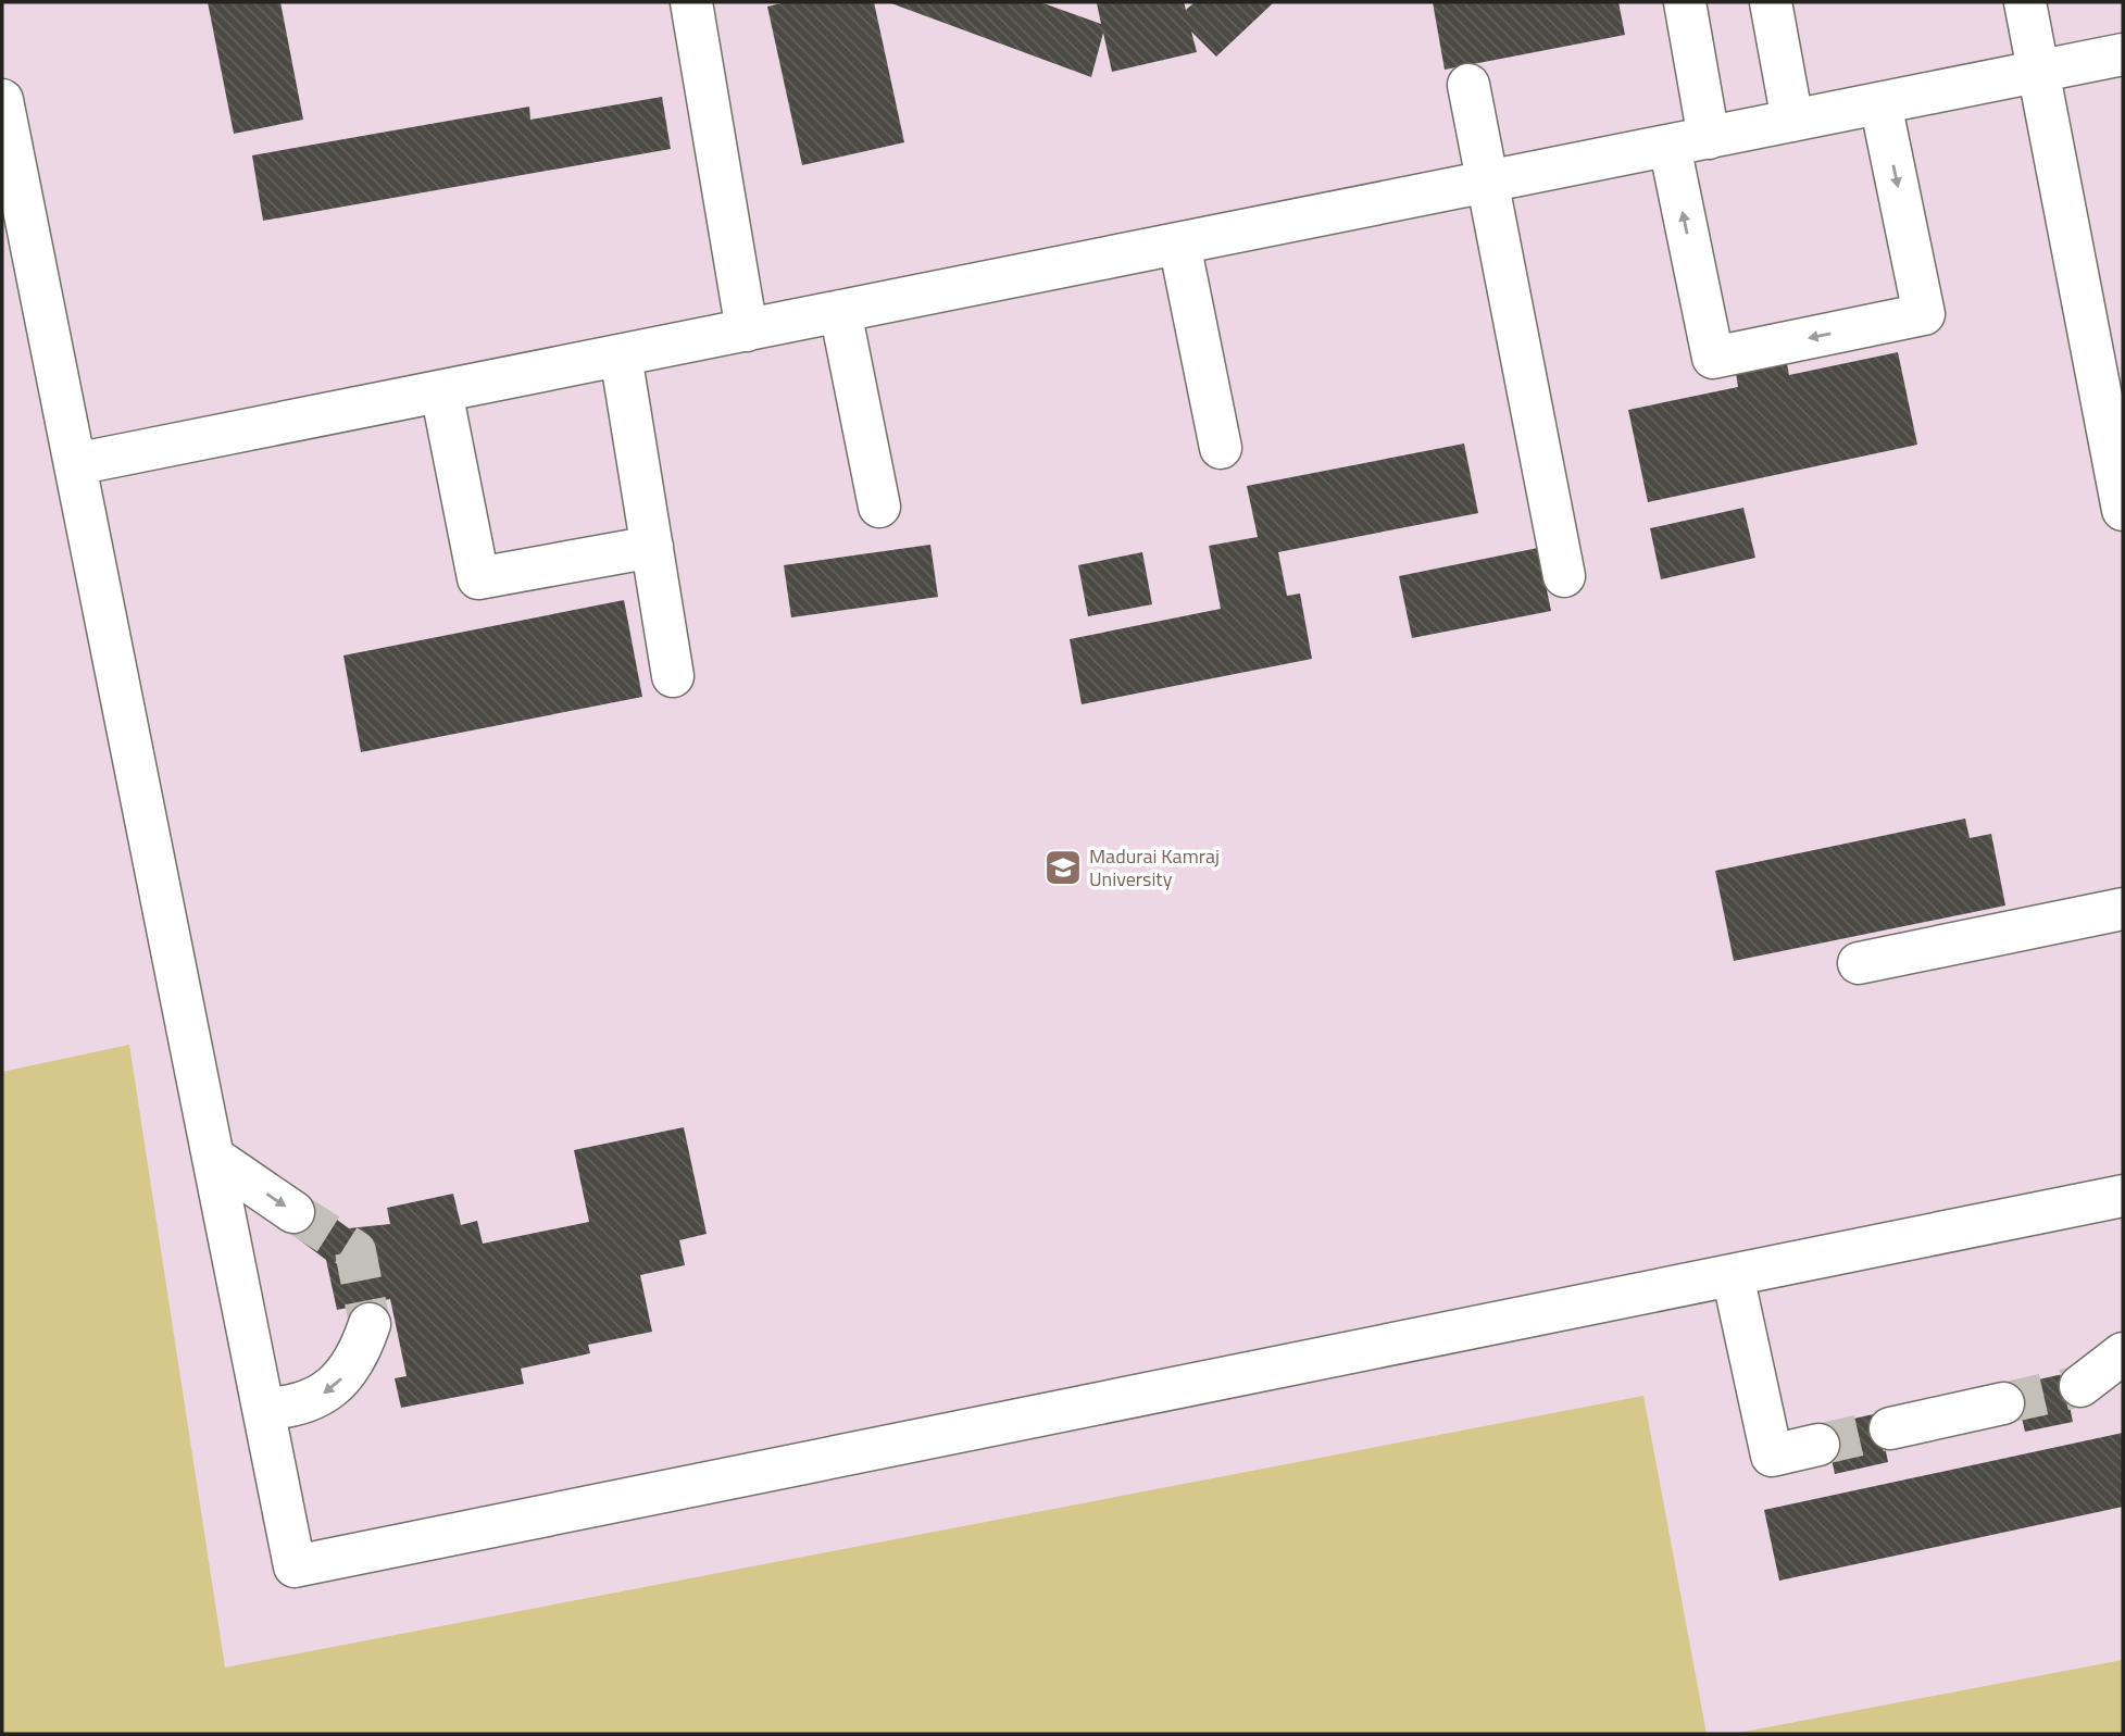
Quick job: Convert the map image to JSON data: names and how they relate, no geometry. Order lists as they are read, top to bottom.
{
  "places": {
    "school or university": ["Madurai Kamraj University"]
  }
}
